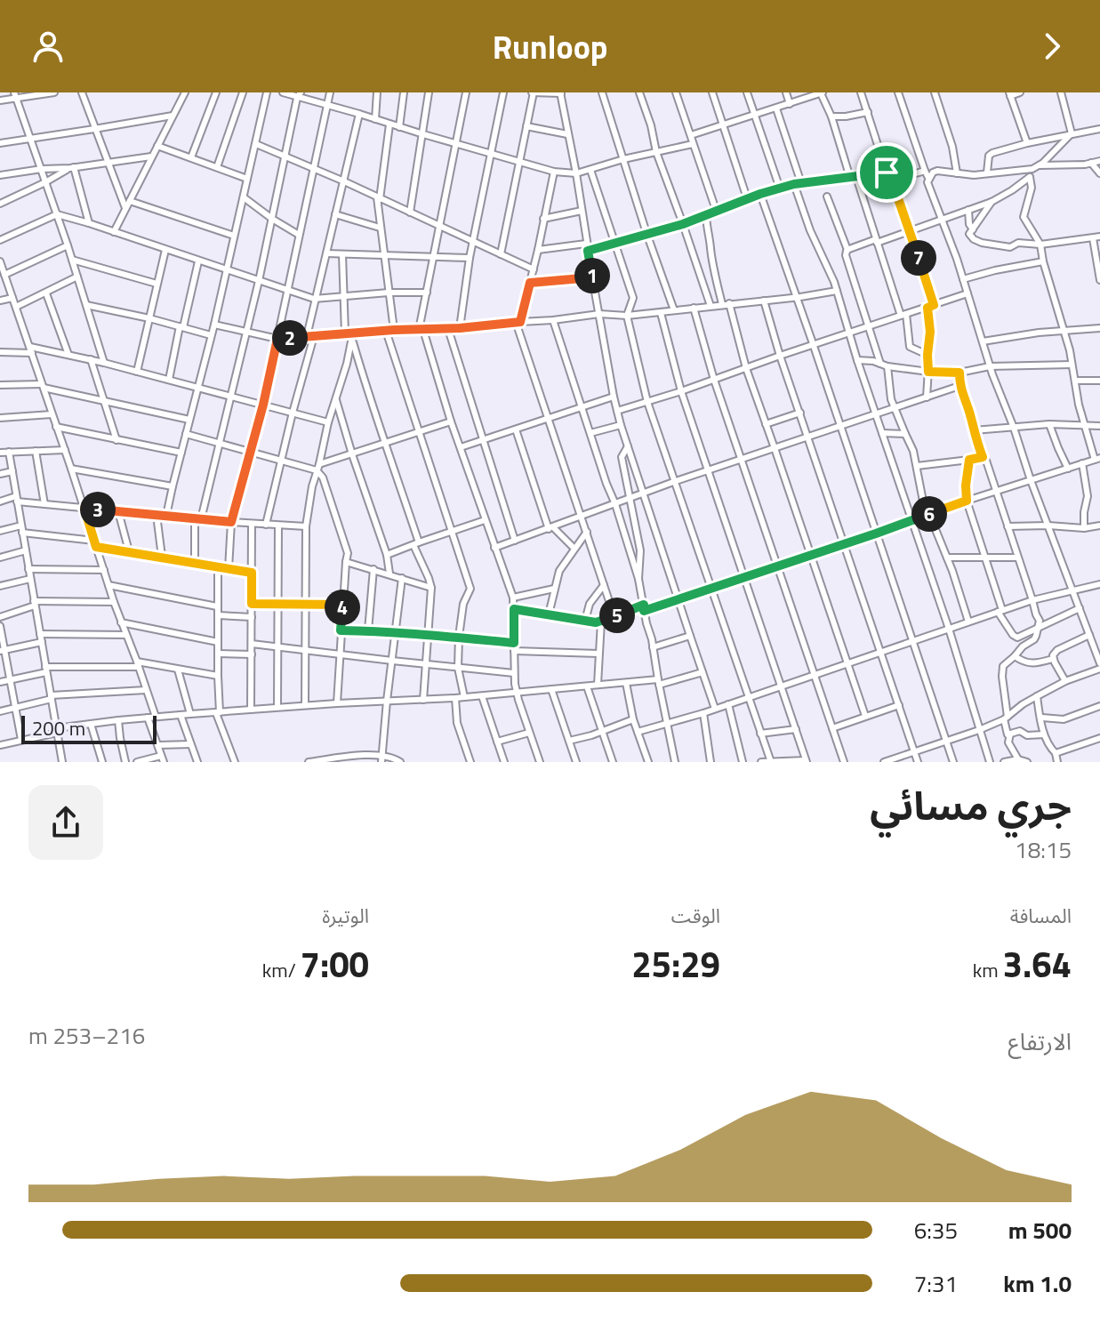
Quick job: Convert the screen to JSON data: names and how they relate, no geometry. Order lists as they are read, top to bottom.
{
  "scale_bar": "200 m",
  "page": {
    "header": "Runloop",
    "pins": [
      "7",
      "1",
      "2",
      "3",
      "6",
      "4",
      "5"
    ],
    "scale": "200 m",
    "heading": ["جري مسائي", "18:15"],
    "stats": [
      ["المسافة", "3.64 km"],
      ["الوقت", "25:29"],
      ["الوتيرة", "7:00 /km"]
    ],
    "chart": ["الارتفاع", "216–253 m"],
    "list": [
      {
        "name": "500 m",
        "note": "6:35"
      },
      {
        "name": "1.0 km",
        "note": "7:31"
      }
    ]
  }
}
